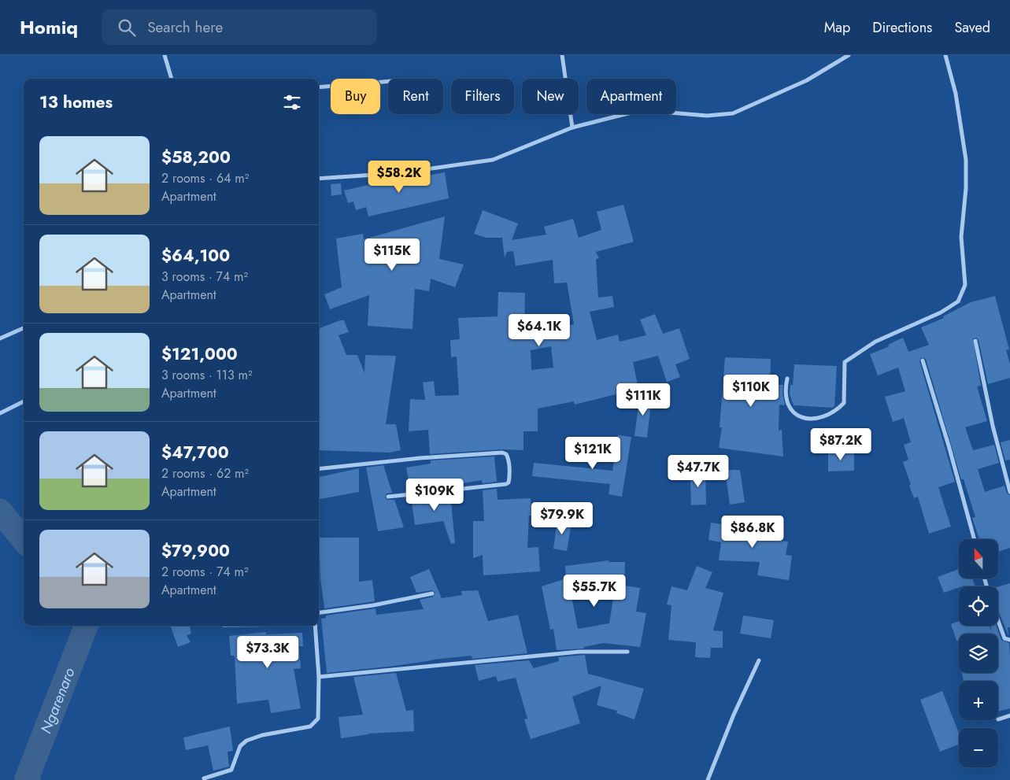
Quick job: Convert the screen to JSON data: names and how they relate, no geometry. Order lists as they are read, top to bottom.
{
  "water": ["Ngarenaro"],
  "north": "top",
  "page": {
    "header": "Homiq",
    "search": "Search here",
    "nav": ["Map", "Directions", "Saved"],
    "chip": [
      "Buy",
      "Rent",
      "Filters",
      "New",
      "Apartment"
    ],
    "heading": "13 homes",
    "list": [
      {
        "name": "$58,200",
        "note": "2 rooms · 64 m² · Apartment"
      },
      {
        "name": "$64,100",
        "note": "3 rooms · 74 m² · Apartment"
      },
      {
        "name": "$121,000",
        "note": "3 rooms · 113 m² · Apartment"
      },
      {
        "name": "$47,700",
        "note": "2 rooms · 62 m² · Apartment"
      },
      {
        "name": "$79,900",
        "note": "2 rooms · 74 m² · Apartment"
      }
    ],
    "price": [
      "$58.2K",
      "$115K",
      "$64.1K",
      "$110K",
      "$111K",
      "$87.2K",
      "$121K",
      "$47.7K",
      "$109K",
      "$79.9K",
      "$86.8K",
      "$55.7K",
      "$73.3K"
    ],
    "map_buttons": ["+", "−"]
  }
}
